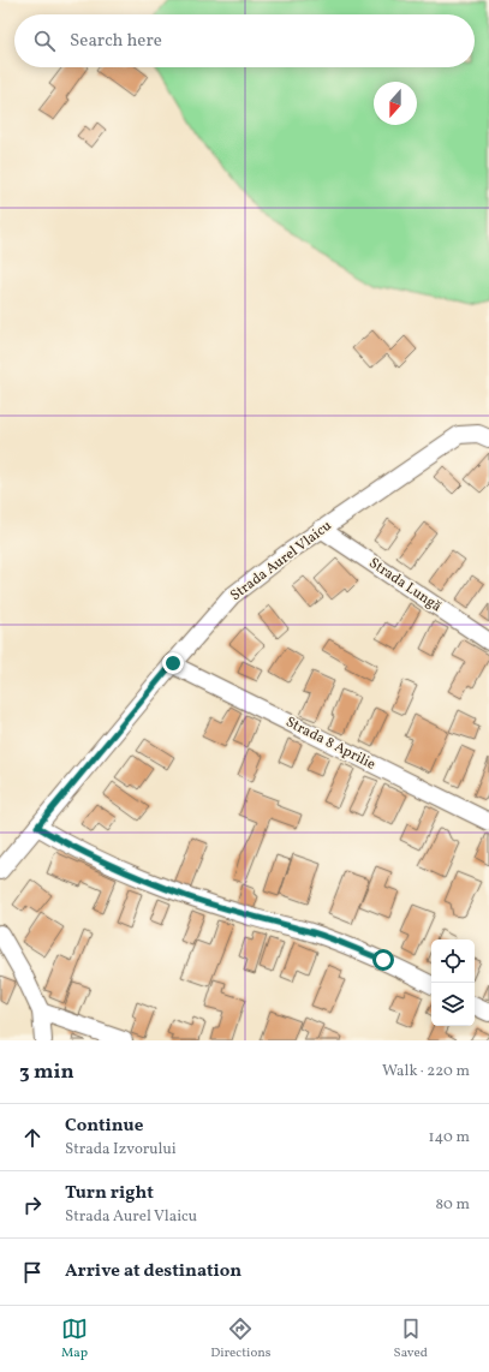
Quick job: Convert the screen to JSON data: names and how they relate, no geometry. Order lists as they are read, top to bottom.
{
  "streets": {
    "street": ["Strada Aurel Vlaicu", "Strada Lungă", "Strada 8 Aprilie"]
  },
  "crossings": [
    ["Strada Aurel Vlaicu", "Strada Lungă"],
    ["Strada Aurel Vlaicu", "Strada 8 Aprilie"]
  ],
  "north": "bottom",
  "page": {
    "search": "Search here",
    "heading": ["3 min", "Walk · 220 m"],
    "list": [
      ["Continue", "Strada Izvorului", "140 m"],
      ["Turn right", "Strada Aurel Vlaicu", "80 m"],
      "Arrive at destination"
    ],
    "nav": ["Map", "Directions", "Saved"]
  }
}
